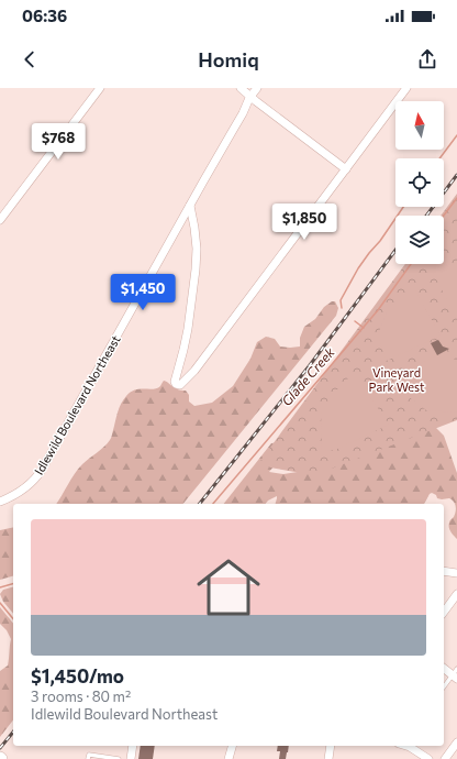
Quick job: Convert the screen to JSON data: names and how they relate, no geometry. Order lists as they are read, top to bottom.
{
  "streets": {
    "street": ["Idlewild Boulevard Northeast"]
  },
  "water": ["Glade Creek"],
  "parks": ["Vineyard Park West"],
  "north": "top",
  "page": {
    "status": "06:36",
    "header": "Homiq",
    "price": ["$768", "$1,850", "$1,450"],
    "list": [
      {
        "name": "$1,450/mo",
        "note": "3 rooms · 80 m² · Idlewild Boulevard Northeast"
      }
    ]
  }
}
